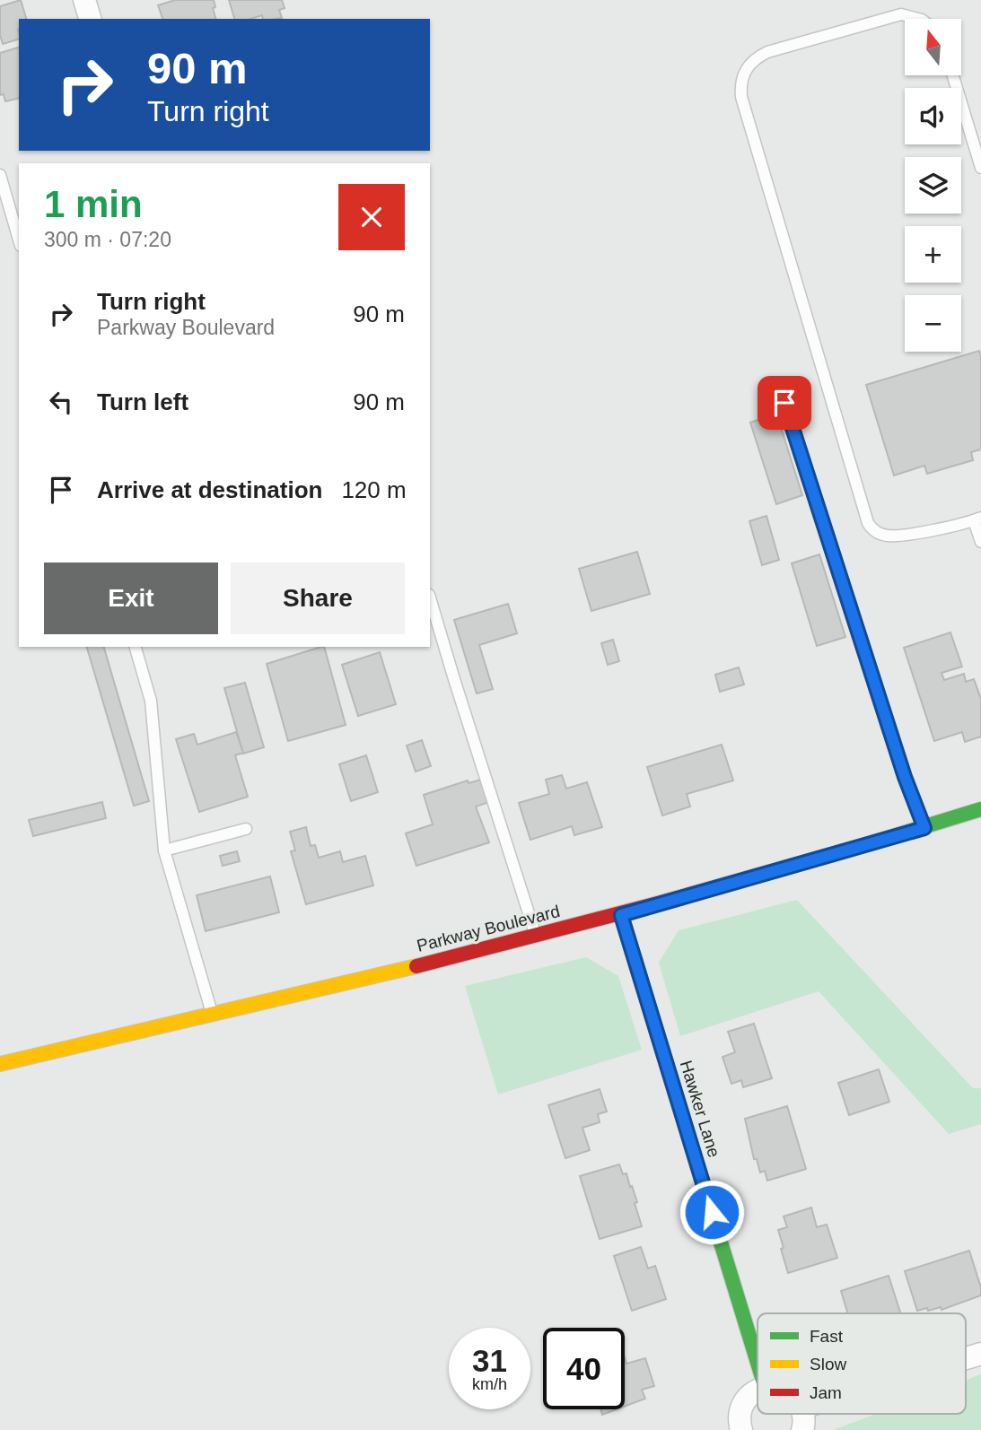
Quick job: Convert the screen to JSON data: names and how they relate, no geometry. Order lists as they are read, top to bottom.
{
  "streets": {
    "street": ["Parkway Boulevard", "Hawker Lane"]
  },
  "crossings": [
    ["Parkway Boulevard", "Hawker Lane"]
  ],
  "legend": ["Fast", "Slow", "Jam"],
  "north": "top",
  "page": {
    "map_buttons": ["+", "−"],
    "turn": ["90 m", "Turn right"],
    "heading": ["1 min", "300 m · 07:20"],
    "list": [
      {
        "name": "Turn right",
        "note": "Parkway Boulevard",
        "value": "90 m"
      },
      {
        "name": "Turn left",
        "value": "90 m"
      },
      {
        "name": "Arrive at destination",
        "value": "120 m"
      }
    ],
    "buttons": ["Exit", "Share"],
    "speed": "31 km/h",
    "limit": "40"
  }
}
